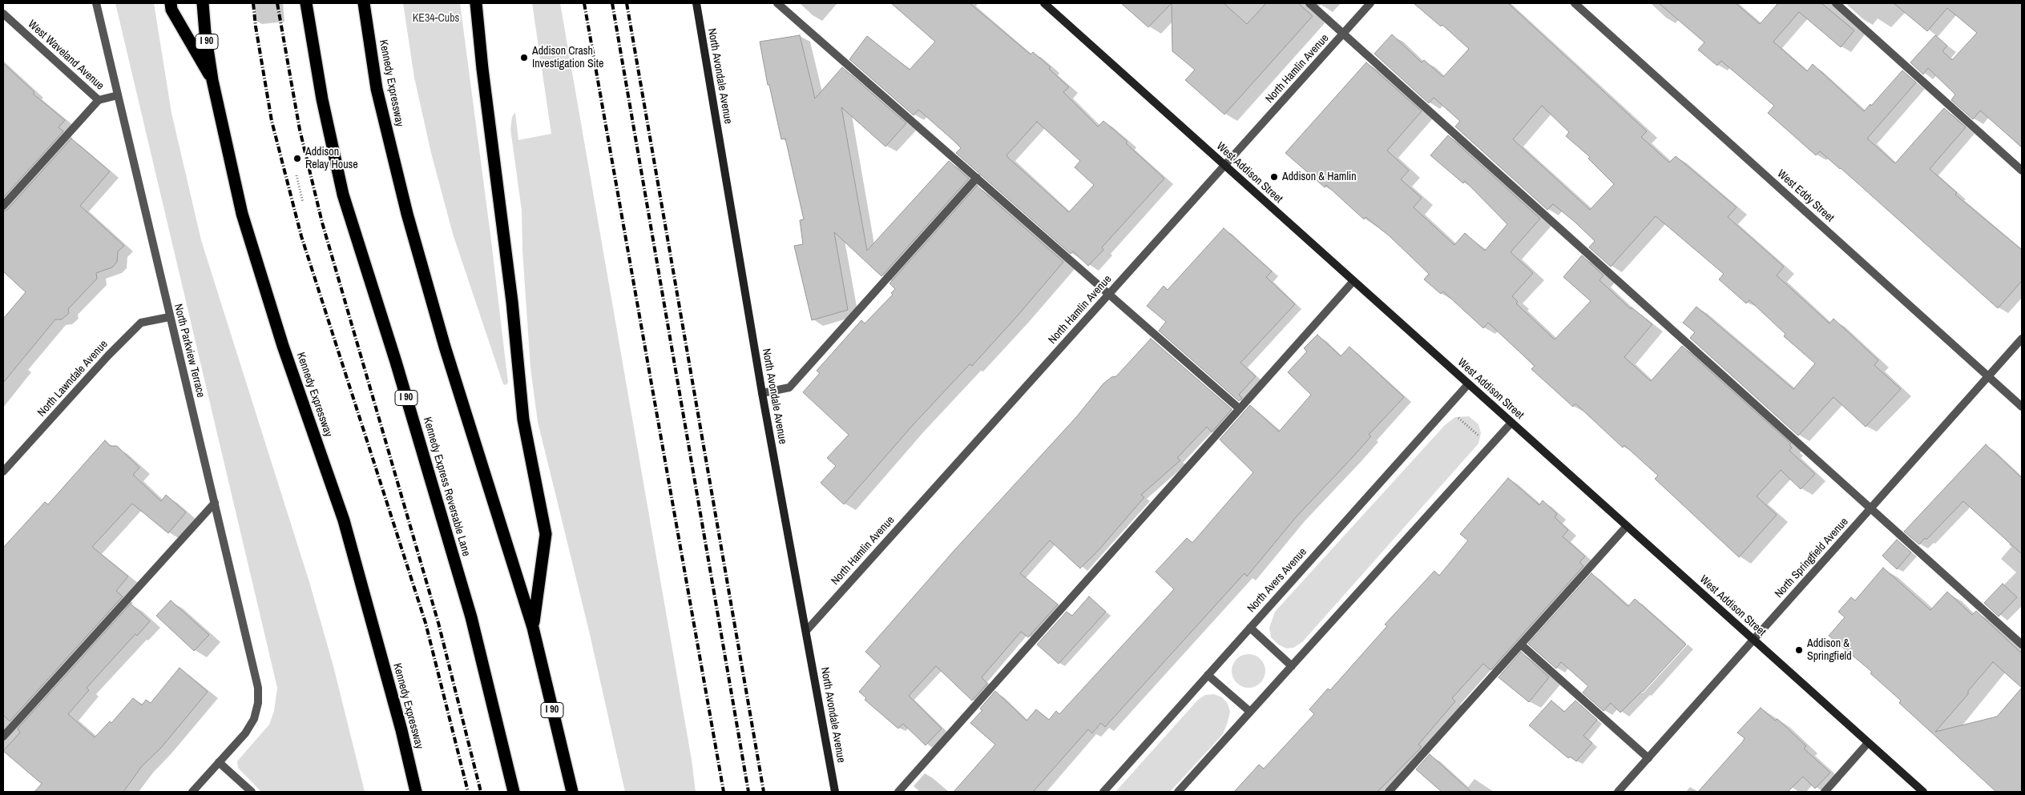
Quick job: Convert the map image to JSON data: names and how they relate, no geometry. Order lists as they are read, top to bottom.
{
  "streets": {
    "highway": ["I 90", "Kennedy Expressway", "Kennedy Express Reversable Lane"],
    "street": [
      "West Waveland Avenue",
      "North Hamlin Avenue",
      "North Avondale Avenue",
      "West Addison Street",
      "West Eddy Street",
      "North Parkview Terrace",
      "North Lawndale Avenue",
      "North Springfield Avenue",
      "North Avers Avenue"
    ]
  },
  "crossings": [
    ["West Waveland Avenue", "North Parkview Terrace"],
    ["North Hamlin Avenue", "North Avondale Avenue"],
    ["North Hamlin Avenue", "West Addison Street"],
    ["West Addison Street", "North Springfield Avenue"],
    ["West Addison Street", "North Avers Avenue"],
    ["West Eddy Street", "North Springfield Avenue"],
    ["North Parkview Terrace", "North Lawndale Avenue"]
  ],
  "parks": ["KE34-Cubs"],
  "places": [
    "Addison Crash Investigation Site",
    "Addison Relay House",
    "Addison & Hamlin",
    "Addison & Springfield"
  ]
}
